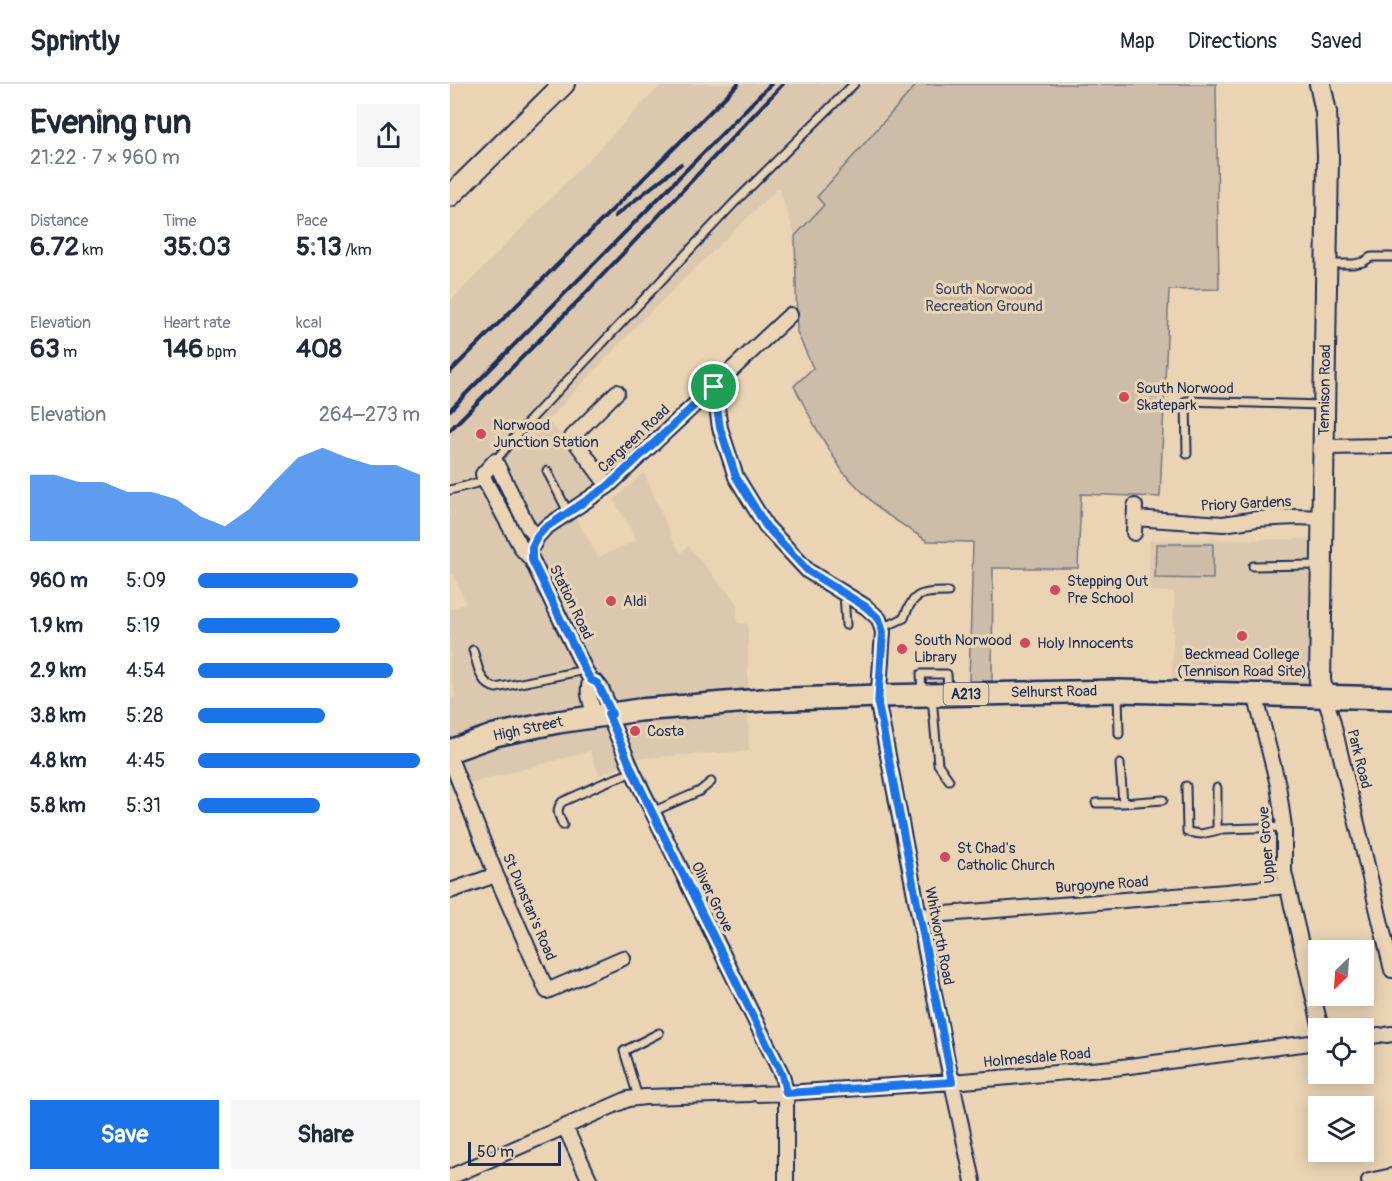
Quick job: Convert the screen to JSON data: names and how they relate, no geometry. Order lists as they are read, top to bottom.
{
  "streets": {
    "main road": ["Selhurst Road", "A213", "High Street"],
    "street": [
      "Tennison Road",
      "Cargreen Road",
      "Priory Gardens",
      "Station Road",
      "Park Road",
      "Upper Grove",
      "Burgoyne Road",
      "Oliver Grove",
      "St Dunstan's Road",
      "Whitworth Road",
      "Holmesdale Road"
    ]
  },
  "crossings": [
    ["Tennison Road", "Priory Gardens"],
    ["Tennison Road", "Selhurst Road"],
    ["Tennison Road", "Park Road"],
    ["Station Road", "Selhurst Road"],
    ["Station Road", "High Street"],
    ["Station Road", "Oliver Grove"],
    ["Selhurst Road", "High Street"],
    ["Selhurst Road", "Park Road"],
    ["Selhurst Road", "Upper Grove"],
    ["Selhurst Road", "Oliver Grove"],
    ["Selhurst Road", "Whitworth Road"],
    ["High Street", "Oliver Grove"],
    ["Upper Grove", "Burgoyne Road"],
    ["Burgoyne Road", "Whitworth Road"],
    ["Oliver Grove", "Holmesdale Road"],
    ["Whitworth Road", "Holmesdale Road"]
  ],
  "parks": ["South Norwood Recreation Ground"],
  "places": [
    "South Norwood Skatepark",
    "Norwood Junction Station",
    "Stepping Out Pre School",
    "Aldi",
    "Beckmead College (Tennison Road Site)",
    "Holy Innocents",
    "South Norwood Library",
    "Costa",
    "St Chad's Catholic Church"
  ],
  "scale_bar": "50 m",
  "north": "bottom left",
  "page": {
    "header": "Sprintly",
    "nav": ["Map", "Directions", "Saved"],
    "heading": ["Evening run", "21:22 · 7 × 960 m"],
    "stats": [
      ["Distance", "6.72 km"],
      ["Time", "35:03"],
      ["Pace", "5:13 /km"],
      ["Elevation", "63 m"],
      ["Heart rate", "146 bpm"],
      ["kcal", "408"]
    ],
    "chart": ["Elevation", "264–273 m"],
    "list": [
      {
        "name": "960 m",
        "note": "5:09"
      },
      {
        "name": "1.9 km",
        "note": "5:19"
      },
      {
        "name": "2.9 km",
        "note": "4:54"
      },
      {
        "name": "3.8 km",
        "note": "5:28"
      },
      {
        "name": "4.8 km",
        "note": "4:45"
      },
      {
        "name": "5.8 km",
        "note": "5:31"
      }
    ],
    "buttons": ["Save", "Share"],
    "scale": "50 m"
  }
}
